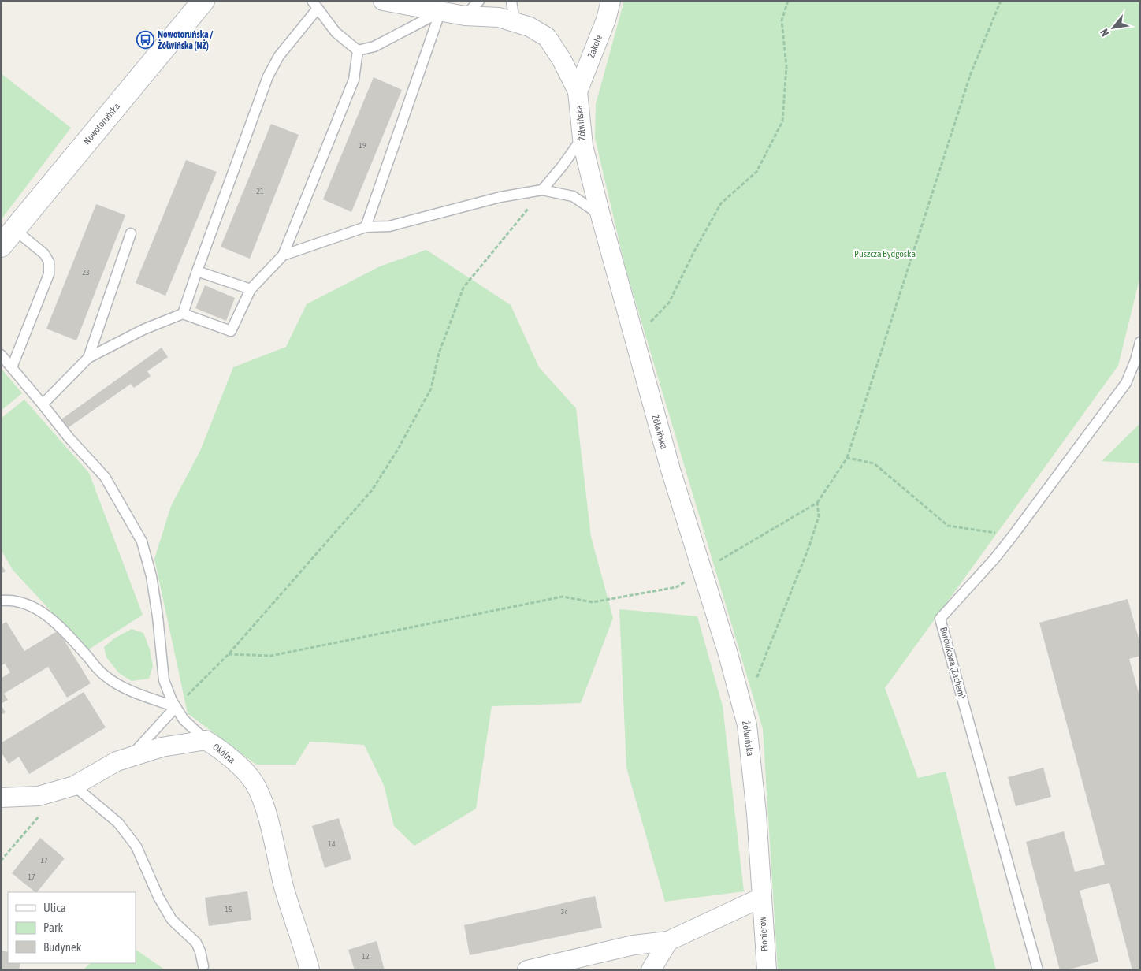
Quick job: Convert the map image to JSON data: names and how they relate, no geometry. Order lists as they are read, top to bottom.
{
  "streets": {
    "main road": ["Nowotoruńska"],
    "street": [
      "Zakole",
      "Żółwińska",
      "Okólna",
      "Pionierów"
    ],
    "lane": ["Borówkowa (Zachem)"]
  },
  "crossings": [
    ["Zakole", "Żółwińska"],
    ["Żółwińska", "Pionierów"]
  ],
  "parks": ["Puszcza Bydgoska"],
  "places": {
    "bus stop": ["Nowotoruńska / Żółwińska (NŻ)"]
  },
  "house_numbers": [
    "19",
    "21",
    "23",
    "14",
    "17",
    "17",
    "15",
    "3c",
    "12"
  ],
  "legend": ["Ulica", "Park", "Budynek"],
  "north": "bottom left"
}
